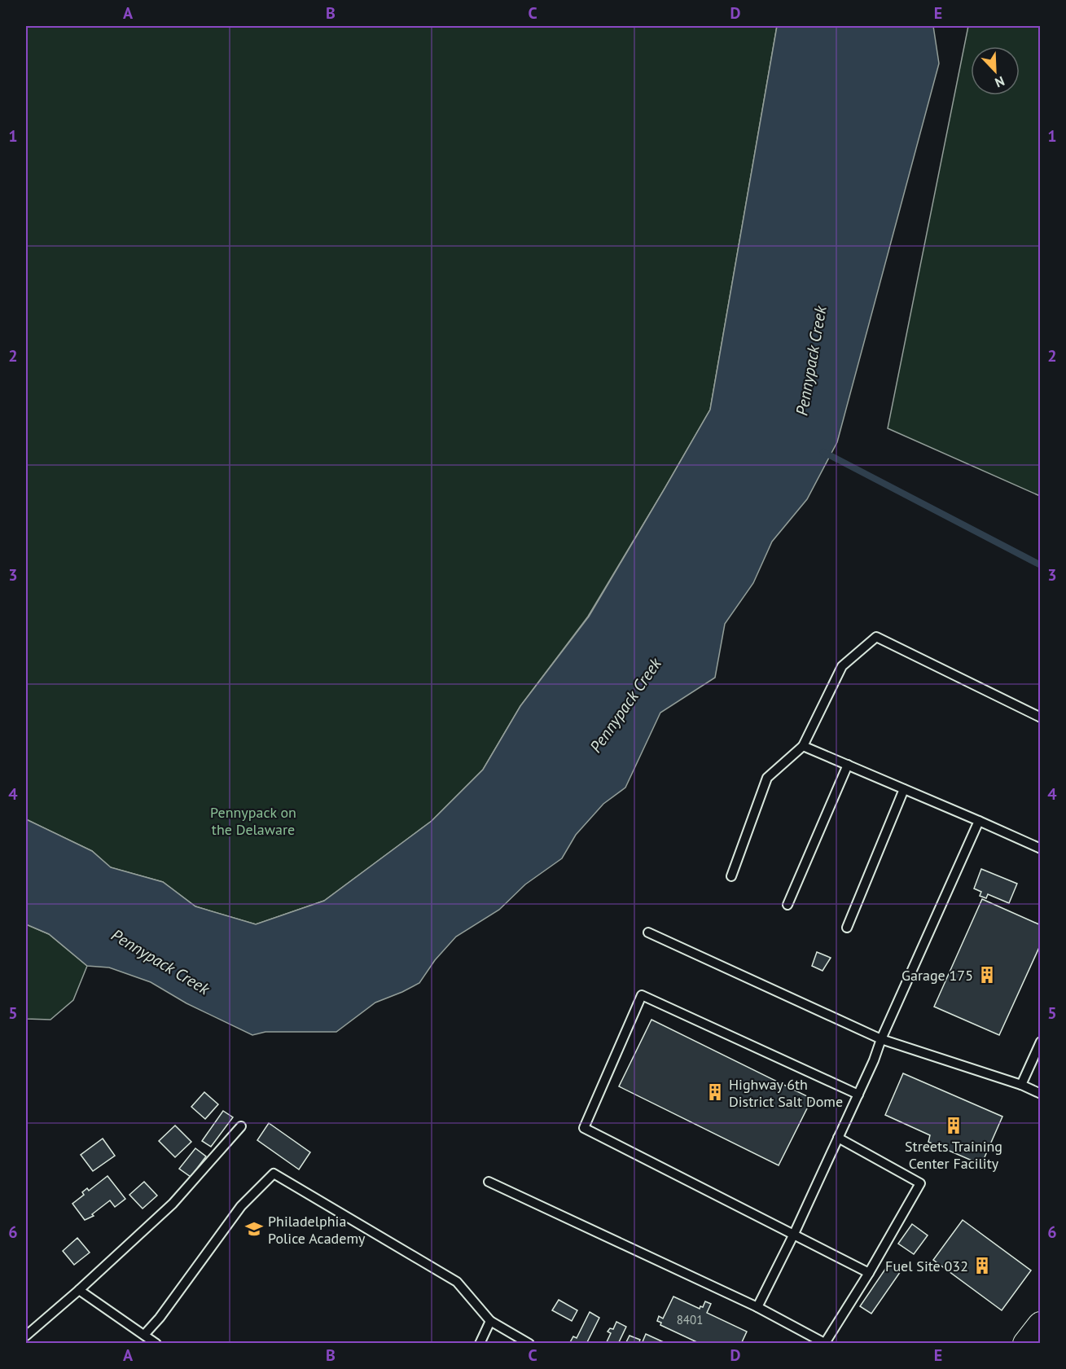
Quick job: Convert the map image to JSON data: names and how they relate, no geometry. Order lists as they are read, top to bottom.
{
  "water": ["Pennypack Creek"],
  "parks": ["Pennypack on the Delaware"],
  "places": {
    "building": [
      "Garage 175",
      "Highway 6th District Salt Dome",
      "Streets Training Center Facility",
      "Fuel Site 032"
    ],
    "school or university": ["Philadelphia Police Academy"]
  },
  "house_numbers": ["8401"],
  "north": "bottom right",
  "grid": {
    "columns": [
      "A",
      "B",
      "C",
      "D",
      "E"
    ],
    "rows": [
      "1",
      "2",
      "3",
      "4",
      "5",
      "6"
    ]
  }
}
